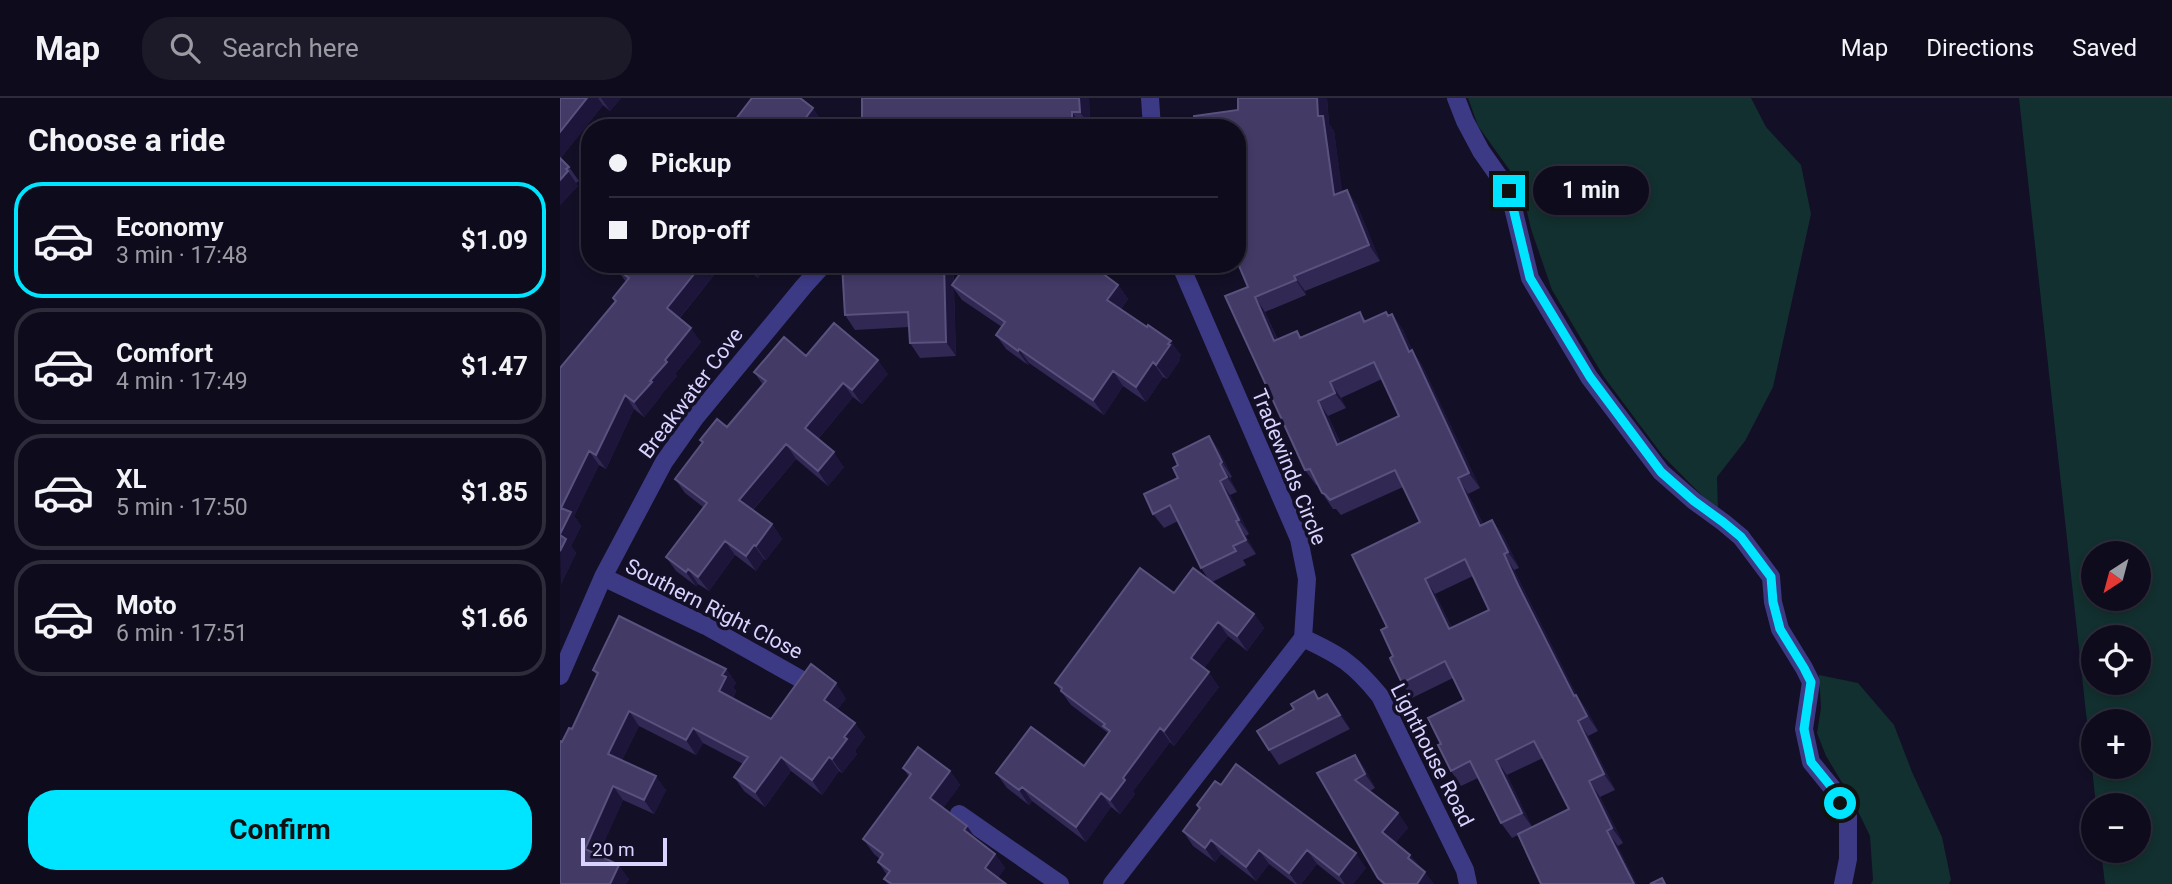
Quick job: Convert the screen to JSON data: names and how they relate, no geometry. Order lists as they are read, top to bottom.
{
  "streets": {
    "street": [
      "Breakwater Cove",
      "Tradewinds Circle",
      "Southern Right Close",
      "Lighthouse Road"
    ]
  },
  "crossings": [
    ["Breakwater Cove", "Southern Right Close"],
    ["Tradewinds Circle", "Lighthouse Road"]
  ],
  "scale_bar": "20 m",
  "north": "bottom left",
  "page": {
    "header": "Map",
    "search": "Search here",
    "nav": ["Map", "Directions", "Saved"],
    "heading": "Choose a ride",
    "banner": ["Pickup", "Drop-off"],
    "bubble": "1 min",
    "list": [
      {
        "name": "Economy",
        "note": "3 min · 17:48",
        "value": "$1.09"
      },
      {
        "name": "Comfort",
        "note": "4 min · 17:49",
        "value": "$1.47"
      },
      {
        "name": "XL",
        "note": "5 min · 17:50",
        "value": "$1.85"
      },
      {
        "name": "Moto",
        "note": "6 min · 17:51",
        "value": "$1.66"
      }
    ],
    "map_buttons": ["+", "−"],
    "buttons": "Confirm",
    "scale": "20 m"
  }
}
